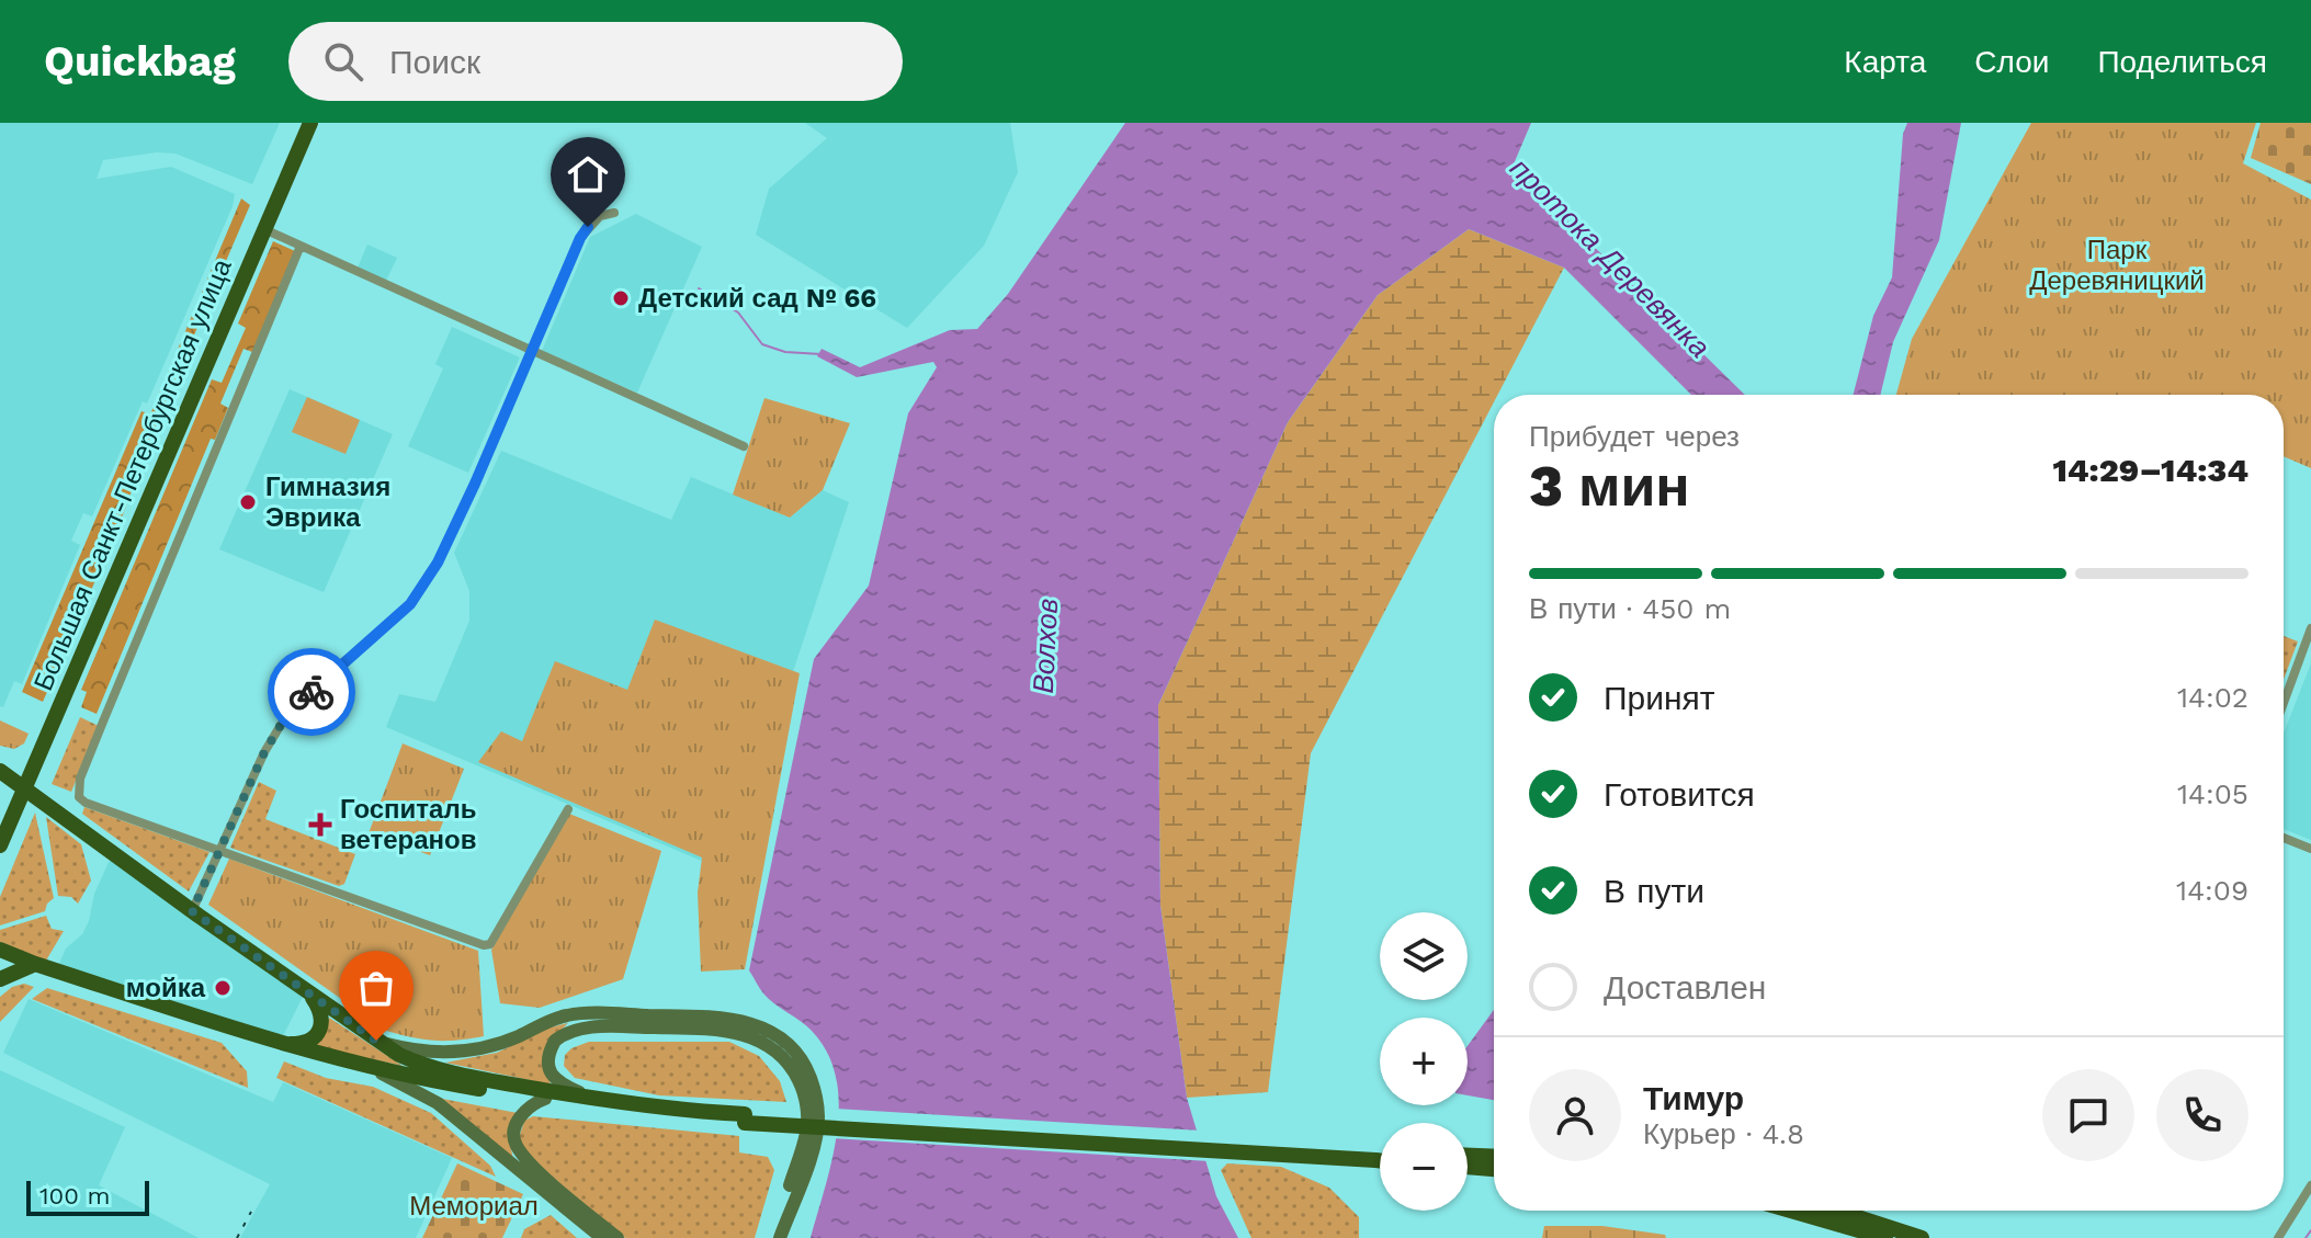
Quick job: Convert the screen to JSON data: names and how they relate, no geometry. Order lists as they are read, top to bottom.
{
  "streets": {
    "main road": ["Большая Санкт-Петербургская улица"]
  },
  "water": ["протока Деревянка", "Волхов"],
  "parks": ["Парк Деревяницкий", "Мемориал"],
  "places": {
    "other": ["Детский сад № 66", "Гимназия Эврика", "мойка"],
    "health": ["Госпиталь ветеранов"]
  },
  "scale_bar": "100 m",
  "page": {
    "header": "Quickbag",
    "search": "Поиск",
    "nav": ["Карта", "Слои", "Поделиться"],
    "heading": ["3 мин", "Прибудет через", "14:29–14:34"],
    "panel": ["Тимур", "Курьер · 4.8"],
    "bar": "В пути · 450 m",
    "list": [
      ["Принят", "14:02"],
      ["Готовится", "14:05"],
      ["В пути", "14:09"],
      "Доставлен"
    ],
    "map_buttons": ["+", "−"],
    "scale": "100 m"
  }
}
